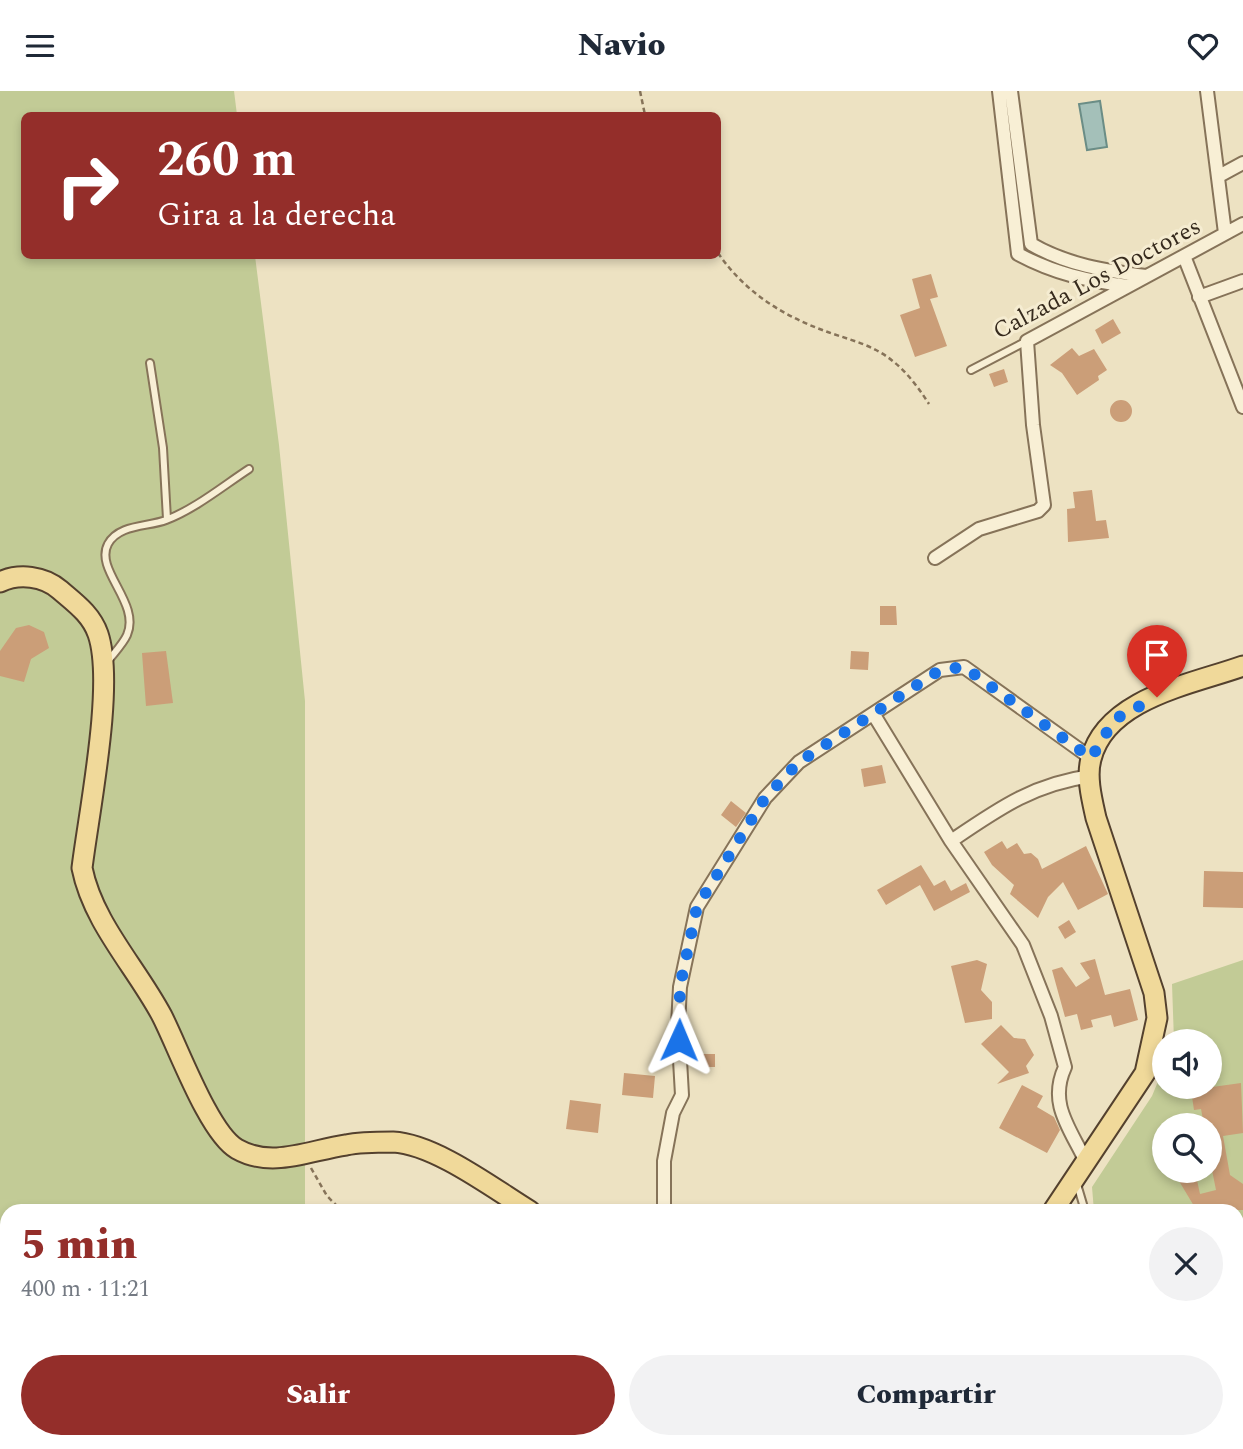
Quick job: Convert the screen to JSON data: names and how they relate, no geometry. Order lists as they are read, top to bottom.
{
  "streets": {
    "street": ["Calzada Los Doctores"]
  },
  "page": {
    "header": "Navio",
    "turn": ["260 m", "Gira a la derecha"],
    "heading": ["5 min", "400 m · 11:21"],
    "buttons": ["Salir", "Compartir"]
  }
}
